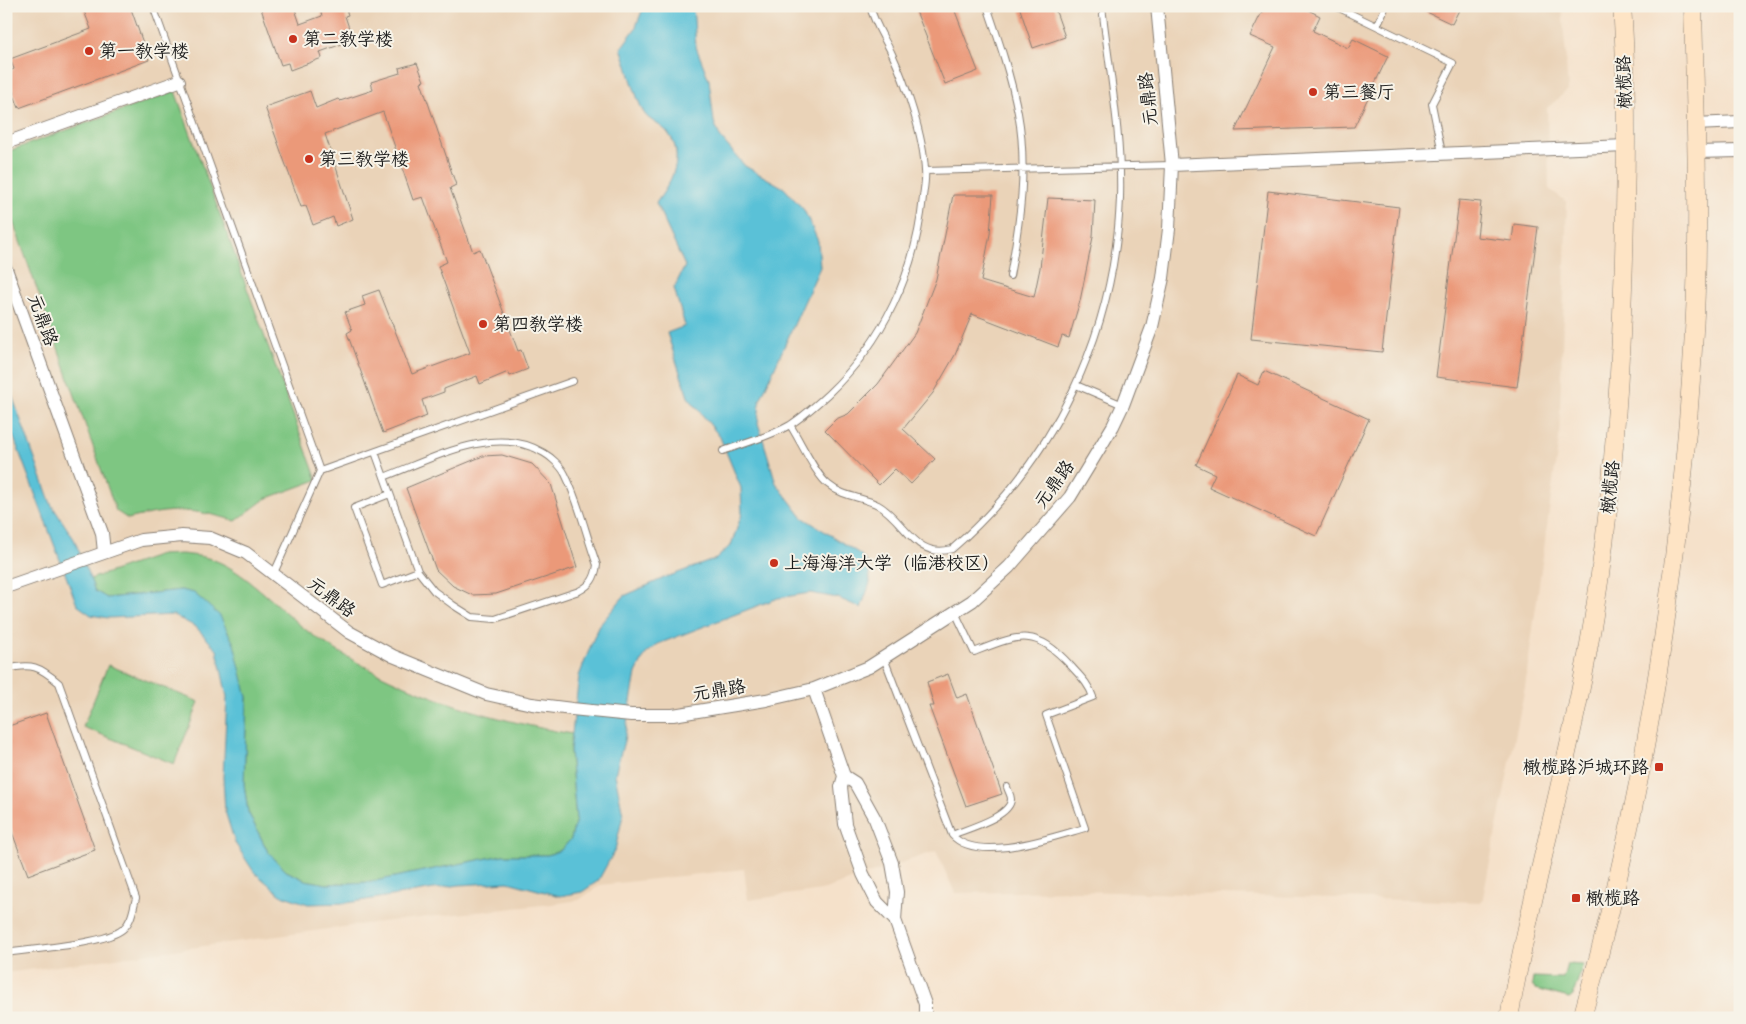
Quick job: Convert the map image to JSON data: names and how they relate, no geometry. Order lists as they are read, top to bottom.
{
  "streets": {
    "main road": ["橄榄路"],
    "street": ["元鼎路"]
  },
  "places": {
    "other": [
      "第二教学楼",
      "第一教学楼",
      "第三餐厅",
      "第三教学楼",
      "第四教学楼",
      "上海海洋大学（临港校区）"
    ],
    "transit": ["橄榄路沪城环路", "橄榄路"]
  }
}
